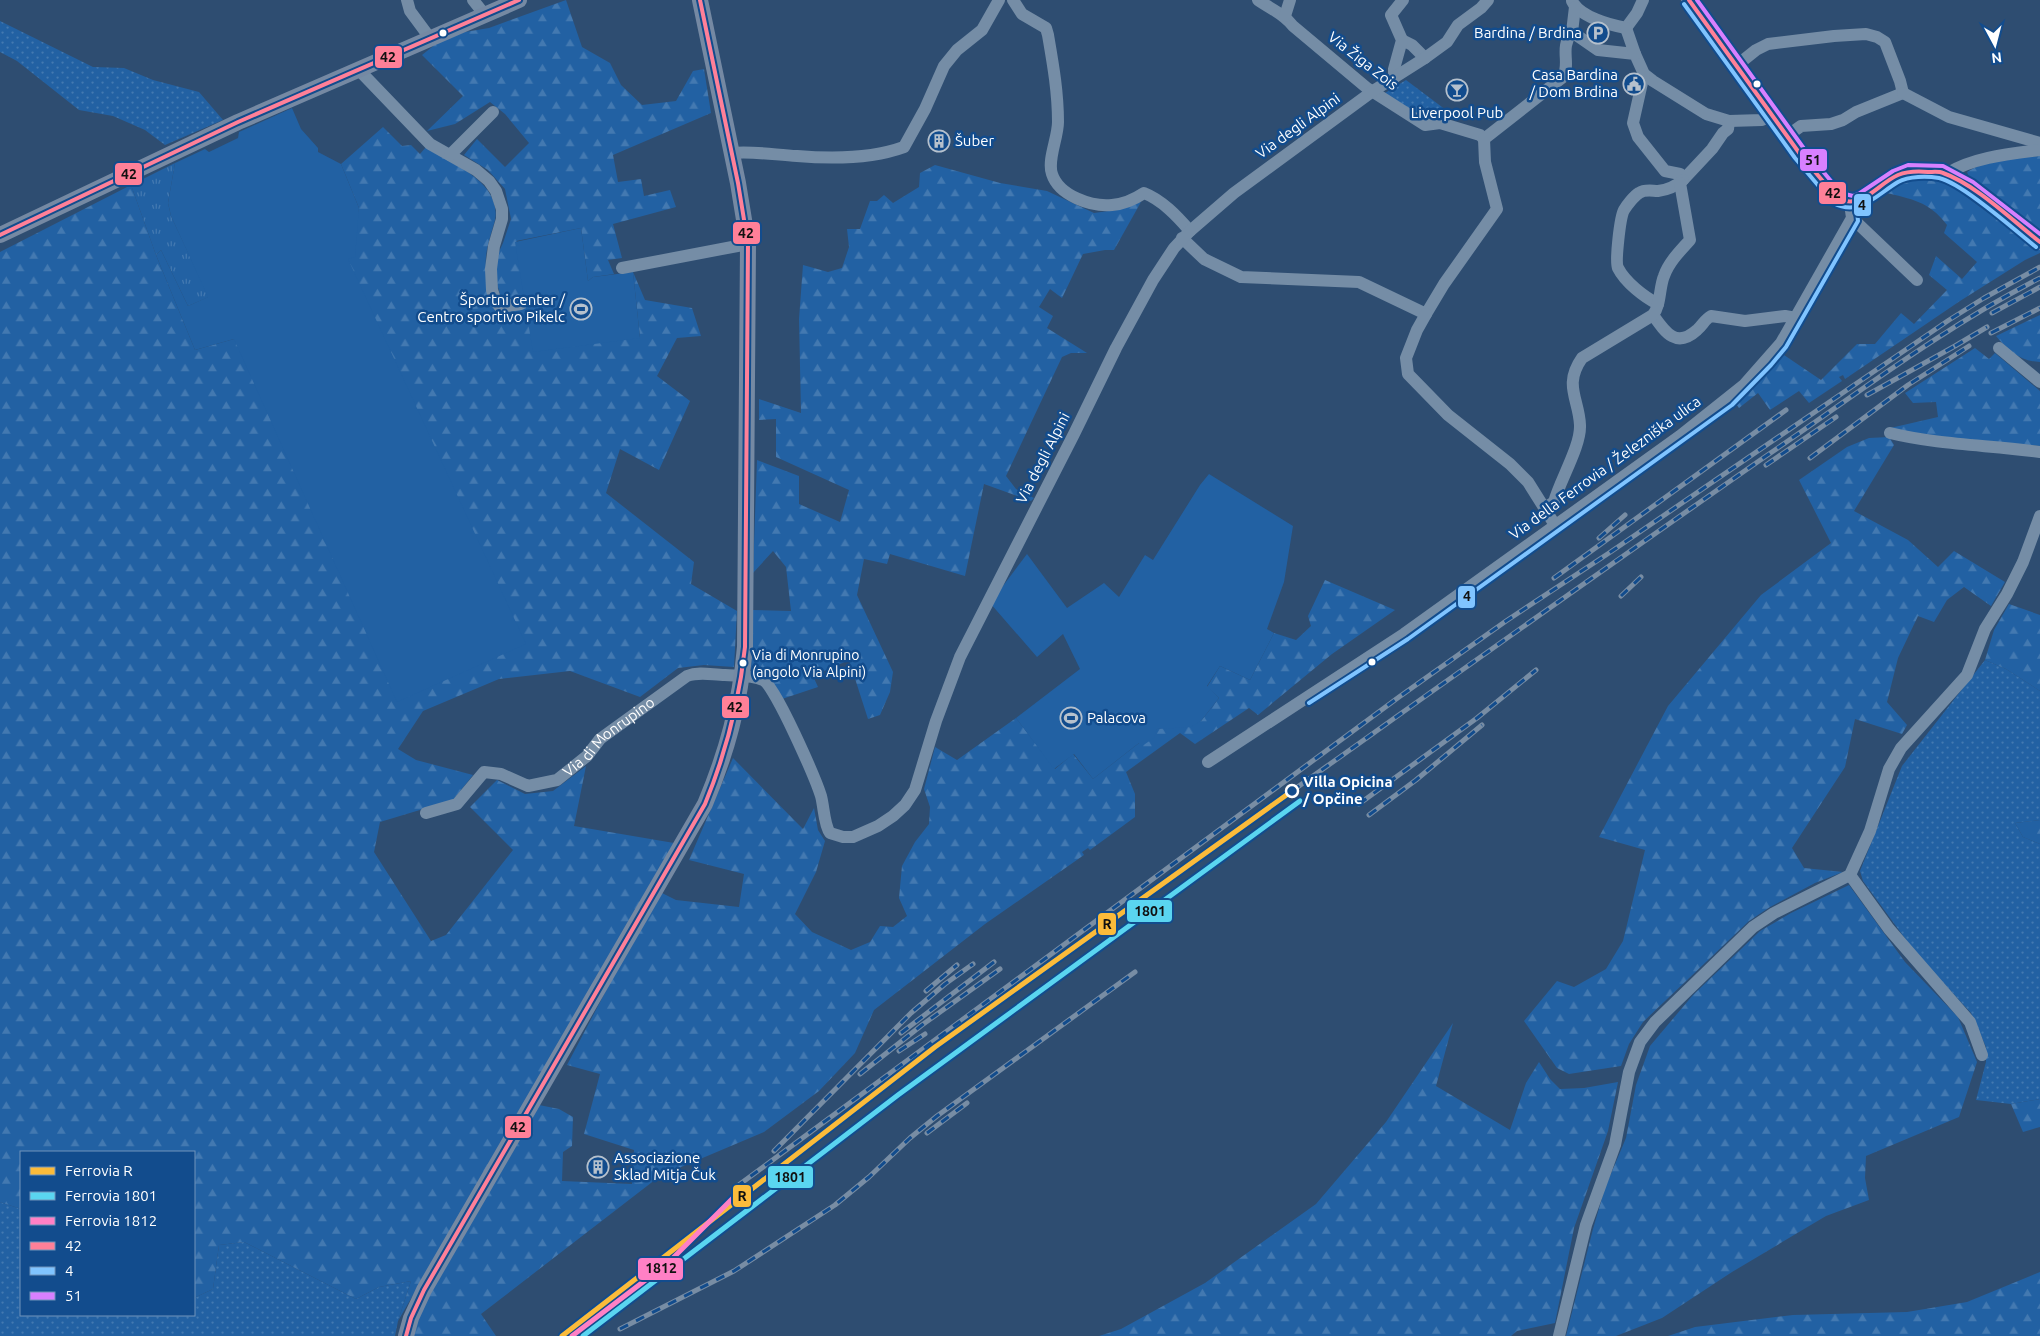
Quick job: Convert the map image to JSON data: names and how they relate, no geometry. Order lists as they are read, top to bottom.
{
  "streets": {
    "street": [
      "Via Žiga Zois",
      "Via degli Alpini",
      "Via della Ferrovia / Železniška ulica",
      "Via di Monrupino"
    ]
  },
  "crossings": [
    ["Via Žiga Zois", "Via degli Alpini"],
    ["Via degli Alpini", "Via di Monrupino"]
  ],
  "places": {
    "parking": ["Bardina / Brdina"],
    "public building": ["Casa Bardina / Dom Brdina"],
    "bar": ["Liverpool Pub"],
    "building": ["Šuber", "Associazione Sklad Mitja Čuk"],
    "sports": ["Športni center / Centro sportivo Pikelc", "Palacova"],
    "other": ["Via di Monrupino (angolo Via Alpini)", "Villa Opicina / Opčine"]
  },
  "lines": [
    "transit line 42",
    "transit line 51",
    "transit line 4",
    "rail line R",
    "rail line 1801",
    "rail line 1812"
  ],
  "legend": [
    "Ferrovia R",
    "Ferrovia 1801",
    "Ferrovia 1812",
    "42",
    "4",
    "51"
  ],
  "north": "bottom"
}
